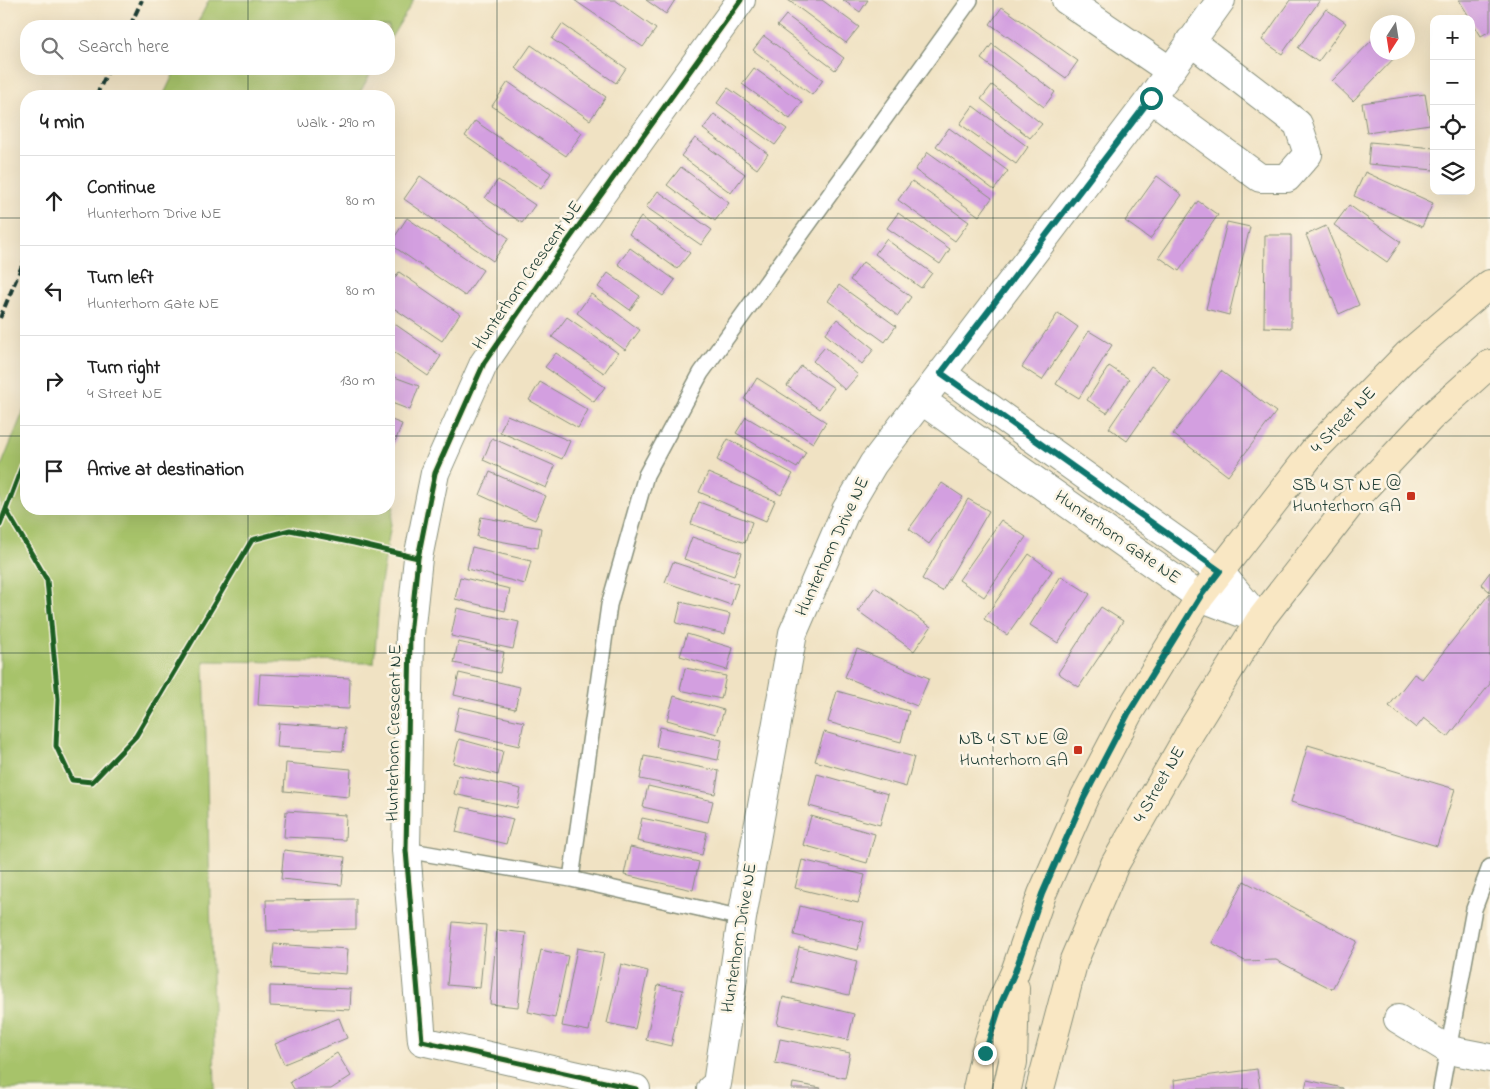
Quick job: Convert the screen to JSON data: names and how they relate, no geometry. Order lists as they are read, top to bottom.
{
  "streets": {
    "main road": ["4 Street NE"],
    "street": ["Hunterhorn Crescent NE", "Hunterhorn Gate NE", "Hunterhorn Drive NE"]
  },
  "crossings": [
    ["4 Street NE", "Hunterhorn Gate NE"],
    ["Hunterhorn Gate NE", "Hunterhorn Drive NE"]
  ],
  "places": {
    "transit": ["SB 4 ST NE @ Hunterhorn GA", "NB 4 ST NE @ Hunterhorn GA"]
  },
  "north": "bottom",
  "page": {
    "map_buttons": ["+", "−"],
    "search": "Search here",
    "heading": ["4 min", "Walk · 290 m"],
    "list": [
      ["Continue", "Hunterhorn Drive NE", "80 m"],
      ["Turn left", "Hunterhorn Gate NE", "80 m"],
      ["Turn right", "4 Street NE", "130 m"],
      "Arrive at destination"
    ]
  }
}
